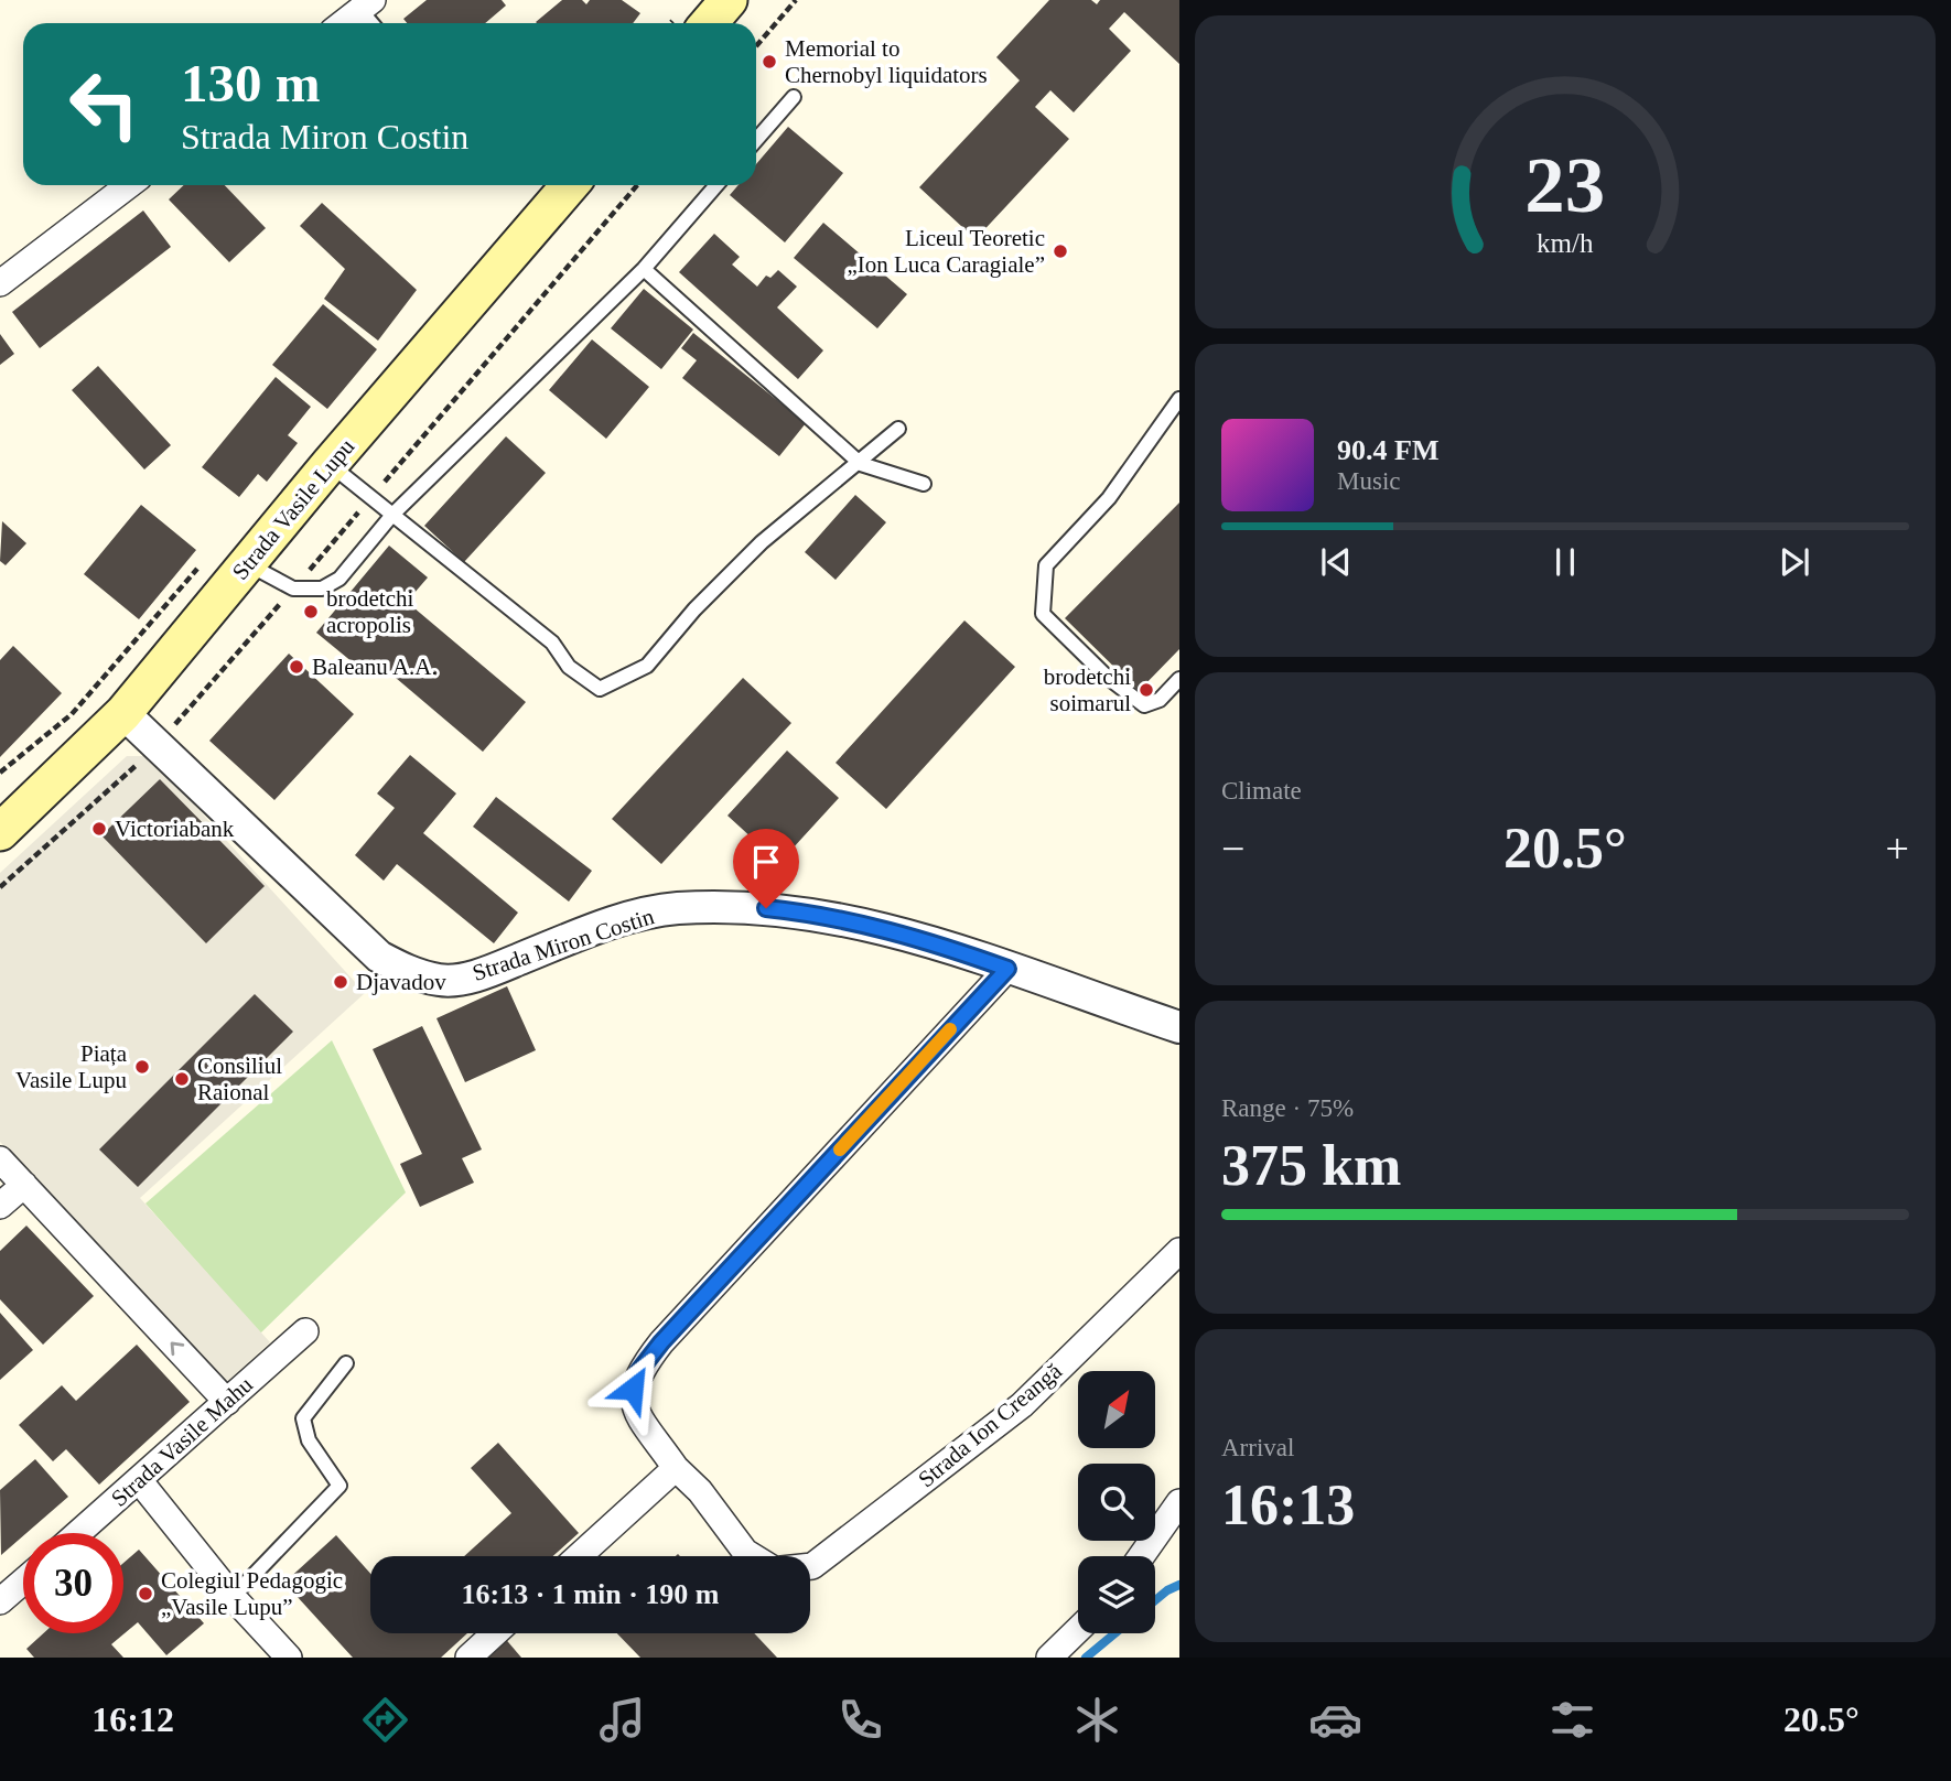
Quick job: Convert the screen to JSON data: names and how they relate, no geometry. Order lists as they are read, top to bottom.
{
  "streets": {
    "main road": ["Strada Vasile Lupu"],
    "street": ["Strada Miron Costin", "Strada Ion Creangă", "Strada Vasile Mahu"]
  },
  "crossings": [
    ["Strada Vasile Lupu", "Strada Miron Costin"]
  ],
  "places": [
    "Memorial to Chernobyl liquidators",
    "Liceul Teoretic „Ion Luca Caragiale”",
    "brodetchi acropolis",
    "Baleanu A.A.",
    "brodetchi soimarul",
    "Victoriabank",
    "Djavadov",
    "Piața Vasile Lupu",
    "Consiliul Raional",
    "Colegiul Pedagogic „Vasile Lupu”"
  ],
  "north": "top right",
  "page": {
    "turn": ["130 m", "Strada Miron Costin"],
    "song": ["90.4 FM", "Music"],
    "tile": [
      "Climate",
      ["Range · 75%", "375 km"],
      ["Arrival", "16:13"]
    ],
    "heat": ["−", "20.5°", "+"],
    "limit": "30",
    "trip": "16:13 · 1 min · 190 m",
    "tabs": ["16:12", "20.5°"],
    "gauge": ["23", "km/h"]
  }
}
